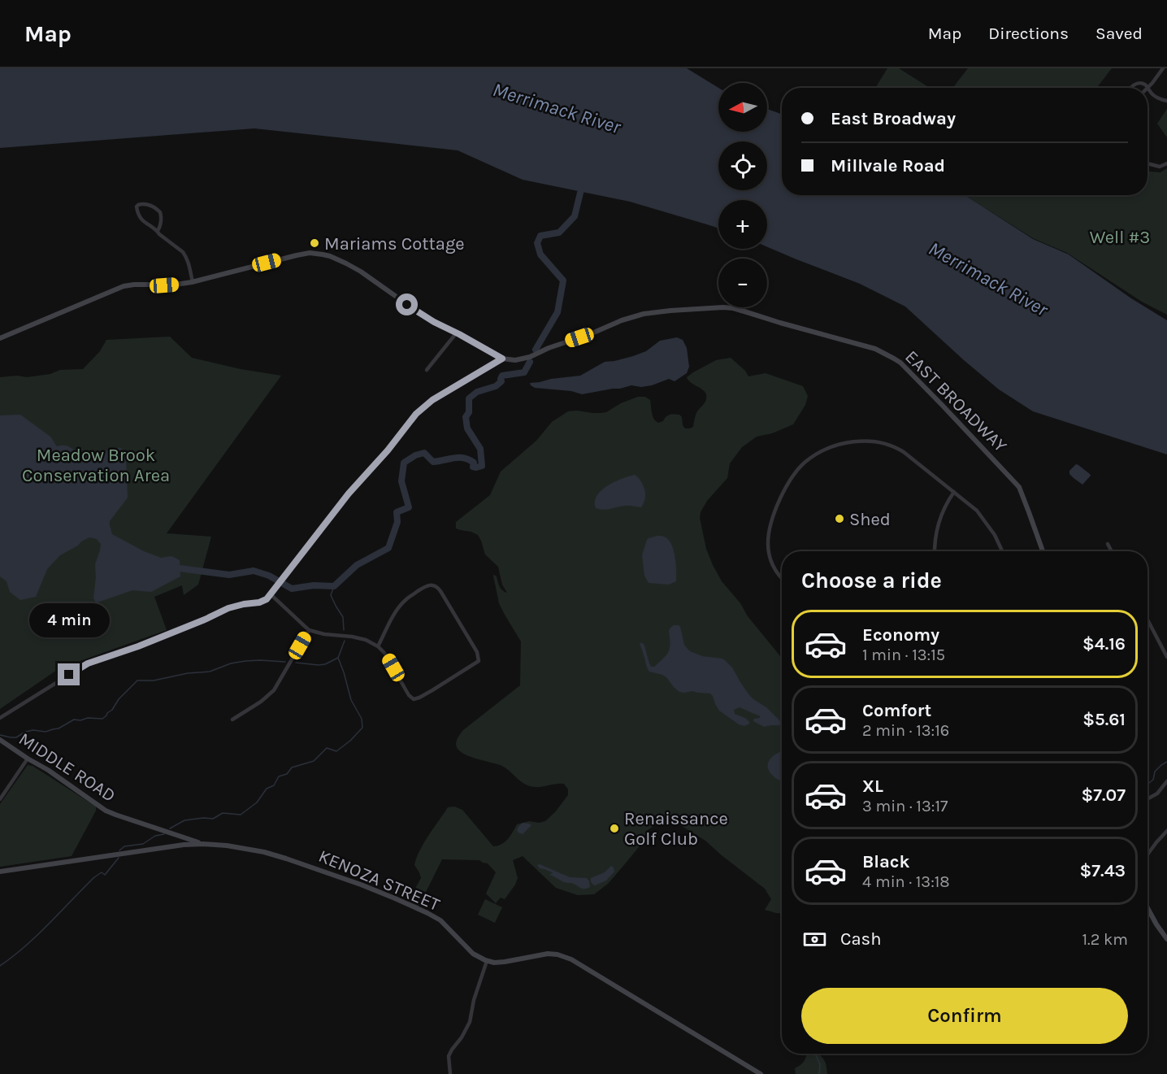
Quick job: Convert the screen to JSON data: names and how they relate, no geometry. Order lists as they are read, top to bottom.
{
  "streets": {
    "street": ["EAST BROADWAY", "MIDDLE ROAD", "KENOZA STREET"]
  },
  "crossings": [
    ["MIDDLE ROAD", "KENOZA STREET"]
  ],
  "water": ["Merrimack River"],
  "parks": ["Well #3", "Meadow Brook Conservation Area"],
  "places": ["Mariams Cottage", "Shed", "Renaissance Golf Club"],
  "north": "left",
  "page": {
    "header": "Map",
    "nav": ["Map", "Directions", "Saved"],
    "map_buttons": ["+", "−"],
    "banner": ["East Broadway", "Millvale Road"],
    "heading": "Choose a ride",
    "bubble": "4 min",
    "list": [
      {
        "name": "Economy",
        "note": "1 min · 13:15",
        "value": "$4.16"
      },
      {
        "name": "Comfort",
        "note": "2 min · 13:16",
        "value": "$5.61"
      },
      {
        "name": "XL",
        "note": "3 min · 13:17",
        "value": "$7.07"
      },
      {
        "name": "Black",
        "note": "4 min · 13:18",
        "value": "$7.43"
      }
    ],
    "pay": ["Cash", "1.2 km"],
    "buttons": "Confirm"
  }
}
